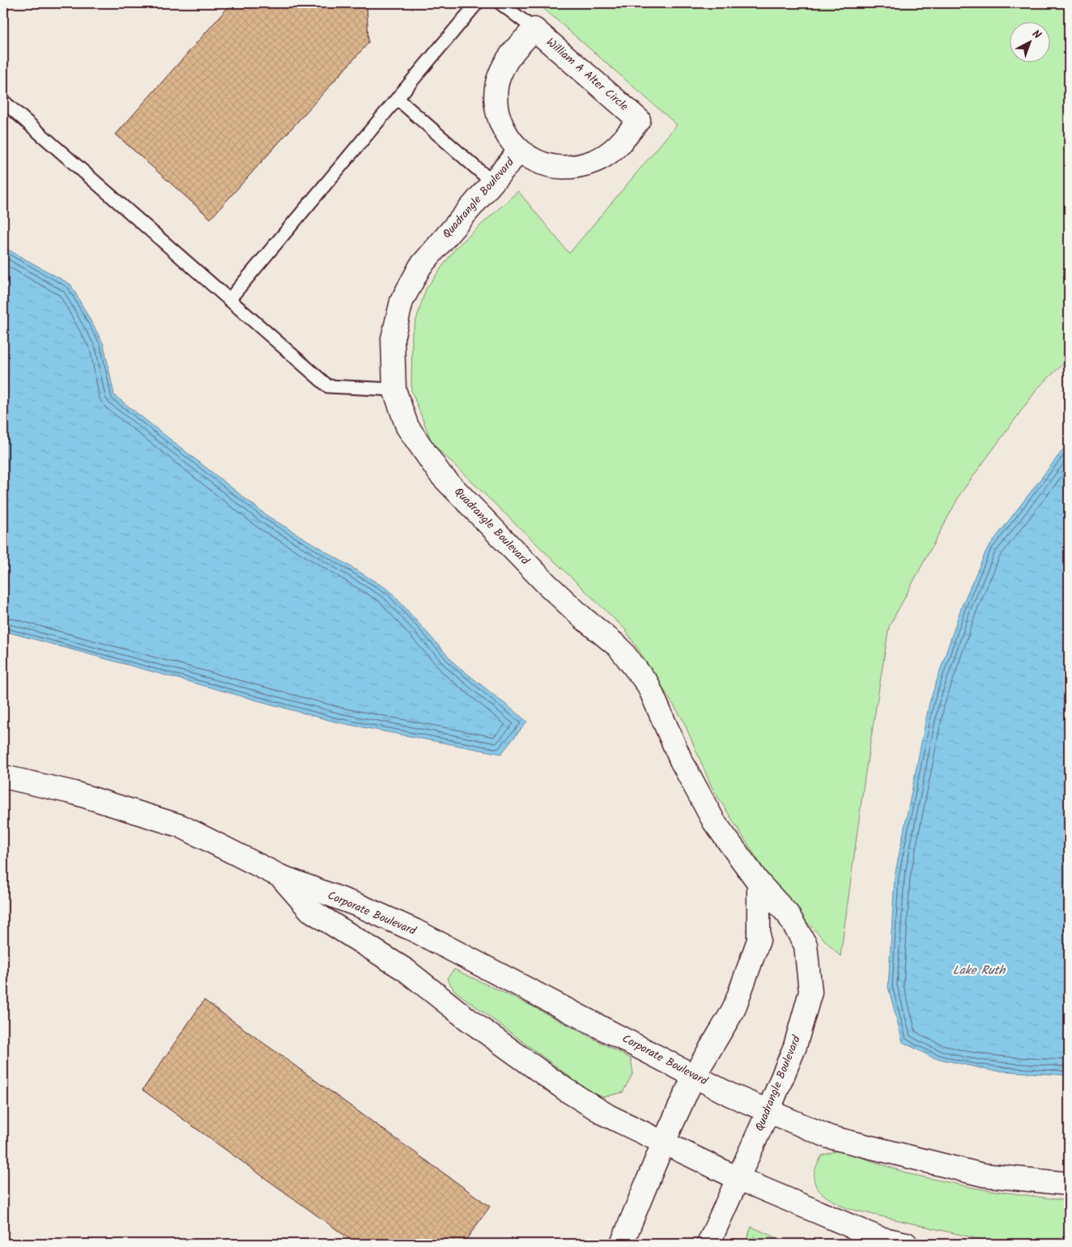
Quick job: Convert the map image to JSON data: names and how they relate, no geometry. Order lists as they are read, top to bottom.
{
  "streets": {
    "street": ["William A Alter Circle", "Quadrangle Boulevard", "Corporate Boulevard"]
  },
  "crossings": [
    ["William A Alter Circle", "Quadrangle Boulevard"],
    ["Quadrangle Boulevard", "Corporate Boulevard"]
  ],
  "water": ["Lake Ruth"],
  "north": "top right"
}
